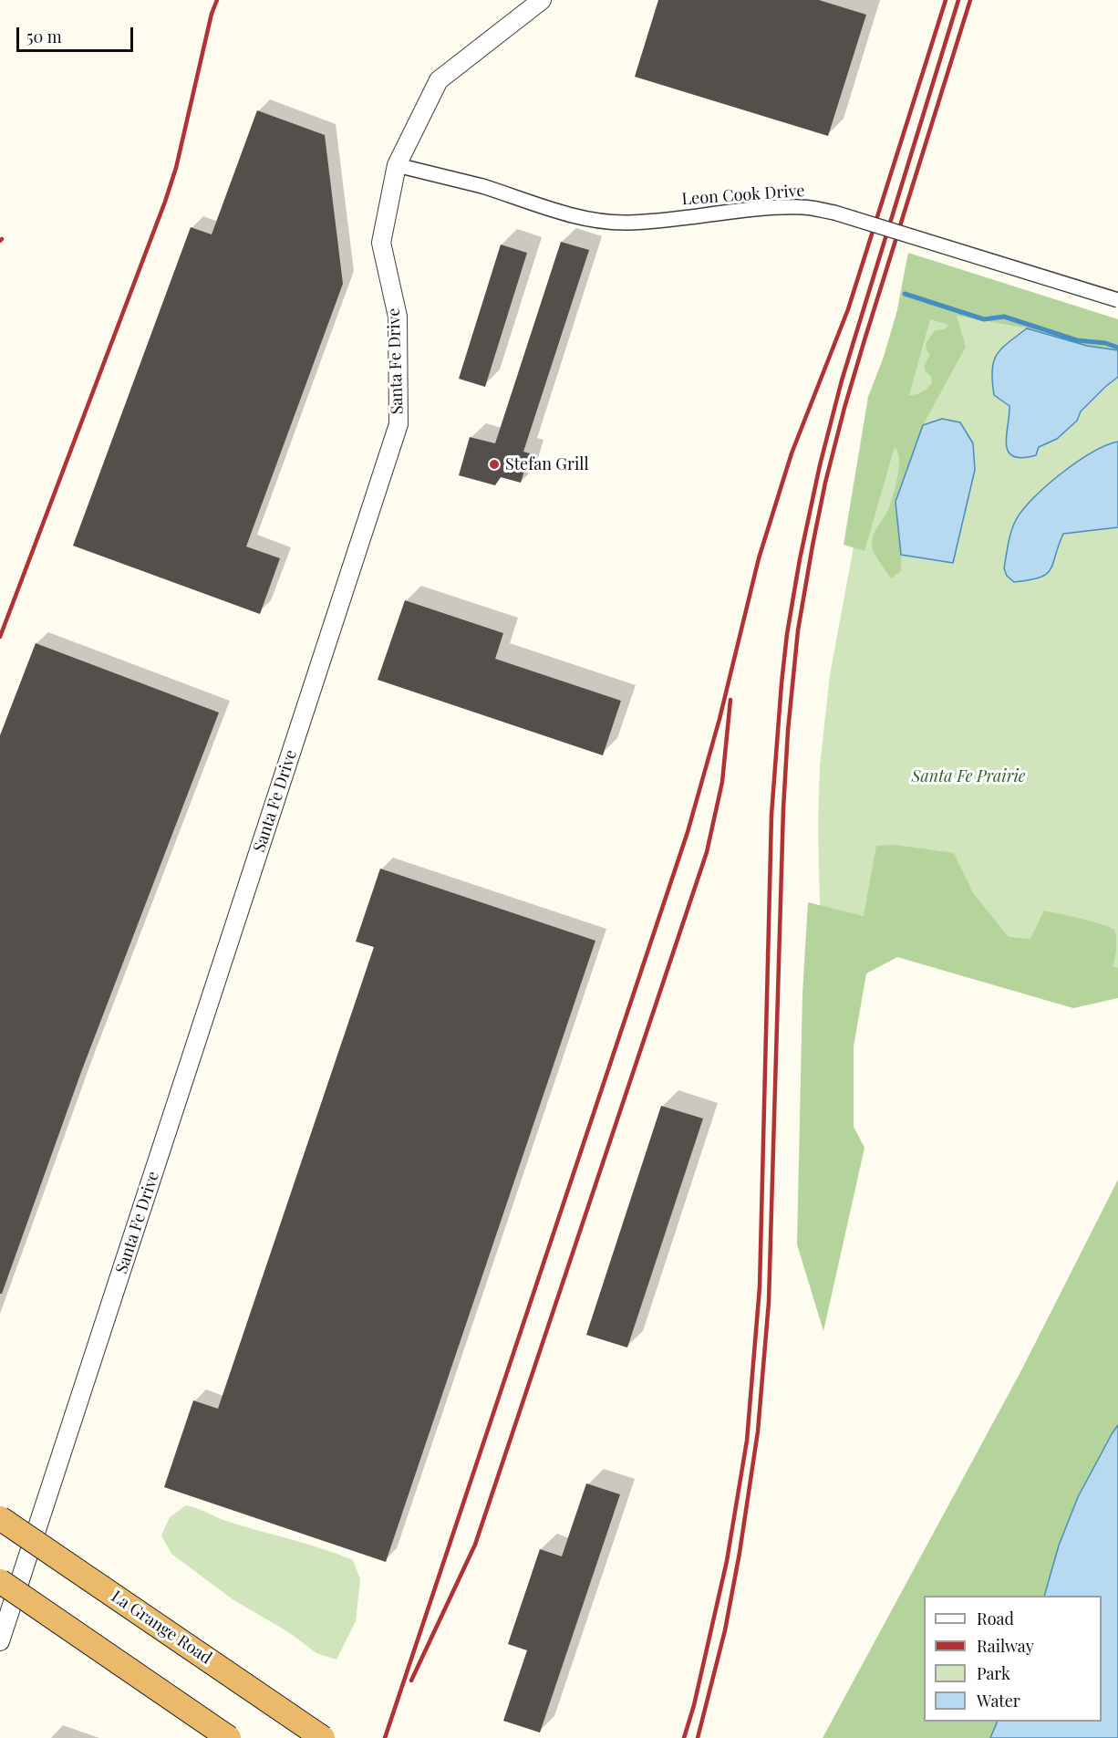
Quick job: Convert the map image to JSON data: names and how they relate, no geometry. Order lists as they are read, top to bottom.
{
  "streets": {
    "highway": ["La Grange Road"],
    "street": ["Leon Cook Drive", "Santa Fe Drive"]
  },
  "crossings": [
    ["Leon Cook Drive", "Santa Fe Drive"]
  ],
  "parks": ["Santa Fe Prairie"],
  "places": ["Stefan Grill"],
  "legend": [
    "Road",
    "Railway",
    "Park",
    "Water"
  ],
  "scale_bar": "50 m"
}
